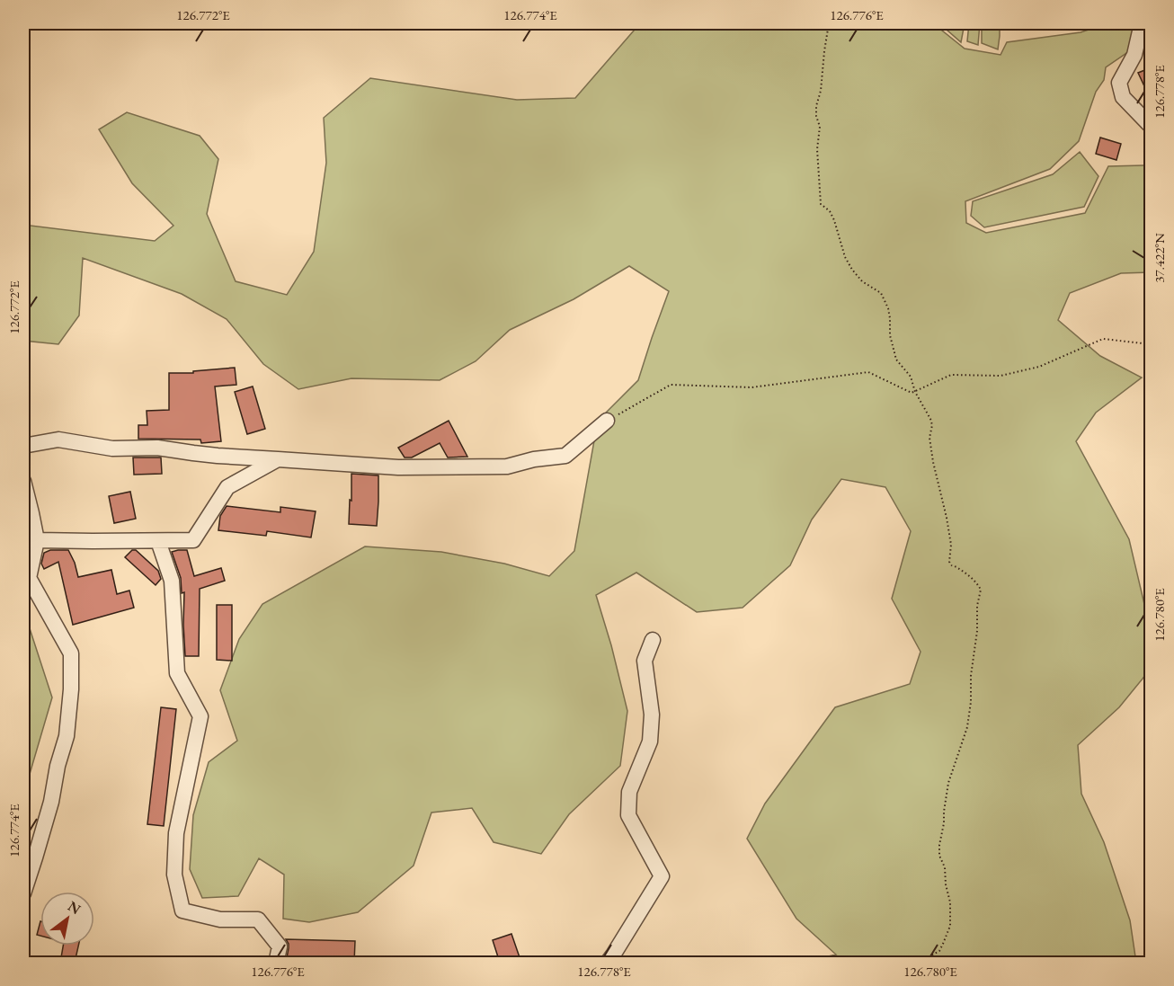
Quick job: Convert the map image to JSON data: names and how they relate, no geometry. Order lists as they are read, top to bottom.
{
  "north": "top right",
  "coordinates": [
    "126.772°E",
    "126.774°E",
    "126.776°E",
    "126.778°E",
    "37.422°N",
    "126.780°E"
  ]
}
